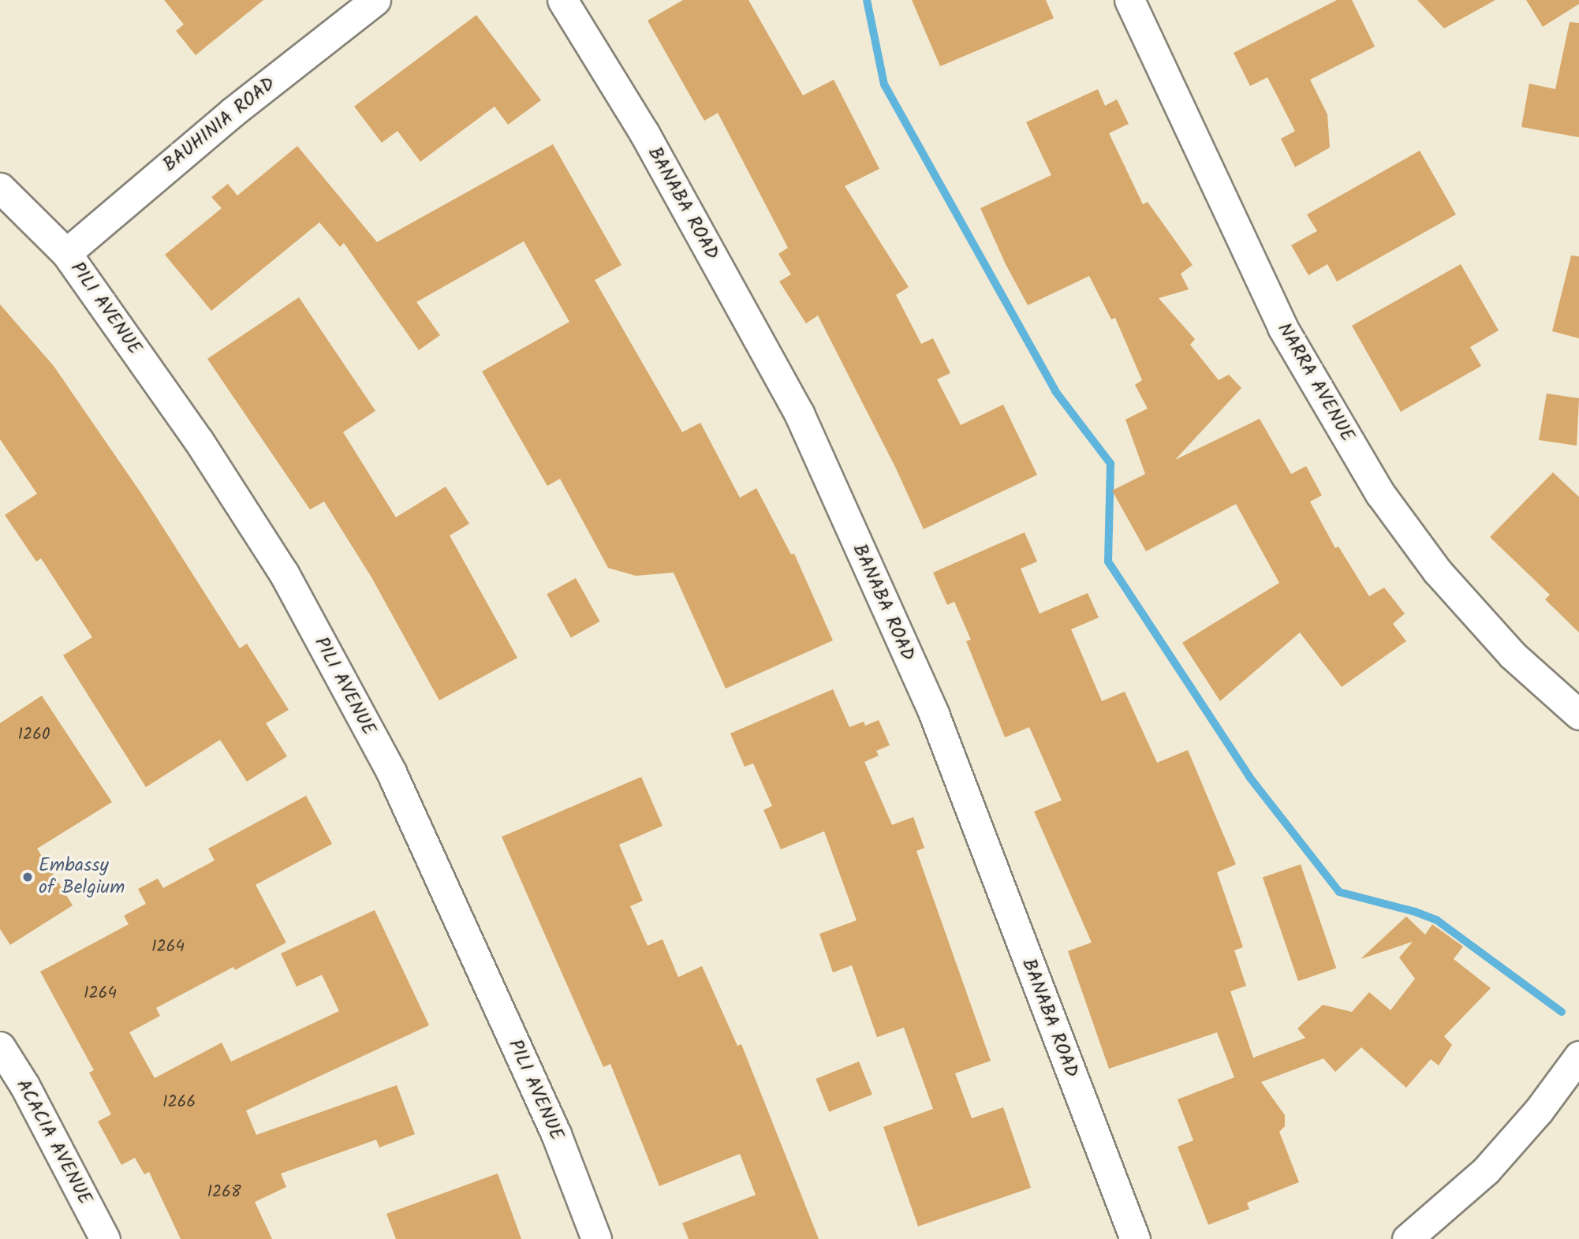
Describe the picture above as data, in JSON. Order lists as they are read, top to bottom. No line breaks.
{"streets":{"street":["BAUHINIA ROAD","BANABA ROAD","PILI AVENUE","NARRA AVENUE","ACACIA AVENUE"]},"crossings":[["BAUHINIA ROAD","PILI AVENUE"]],"places":["Embassy of Belgium"],"house_numbers":["1260","1264","1264","1266","1268"]}
